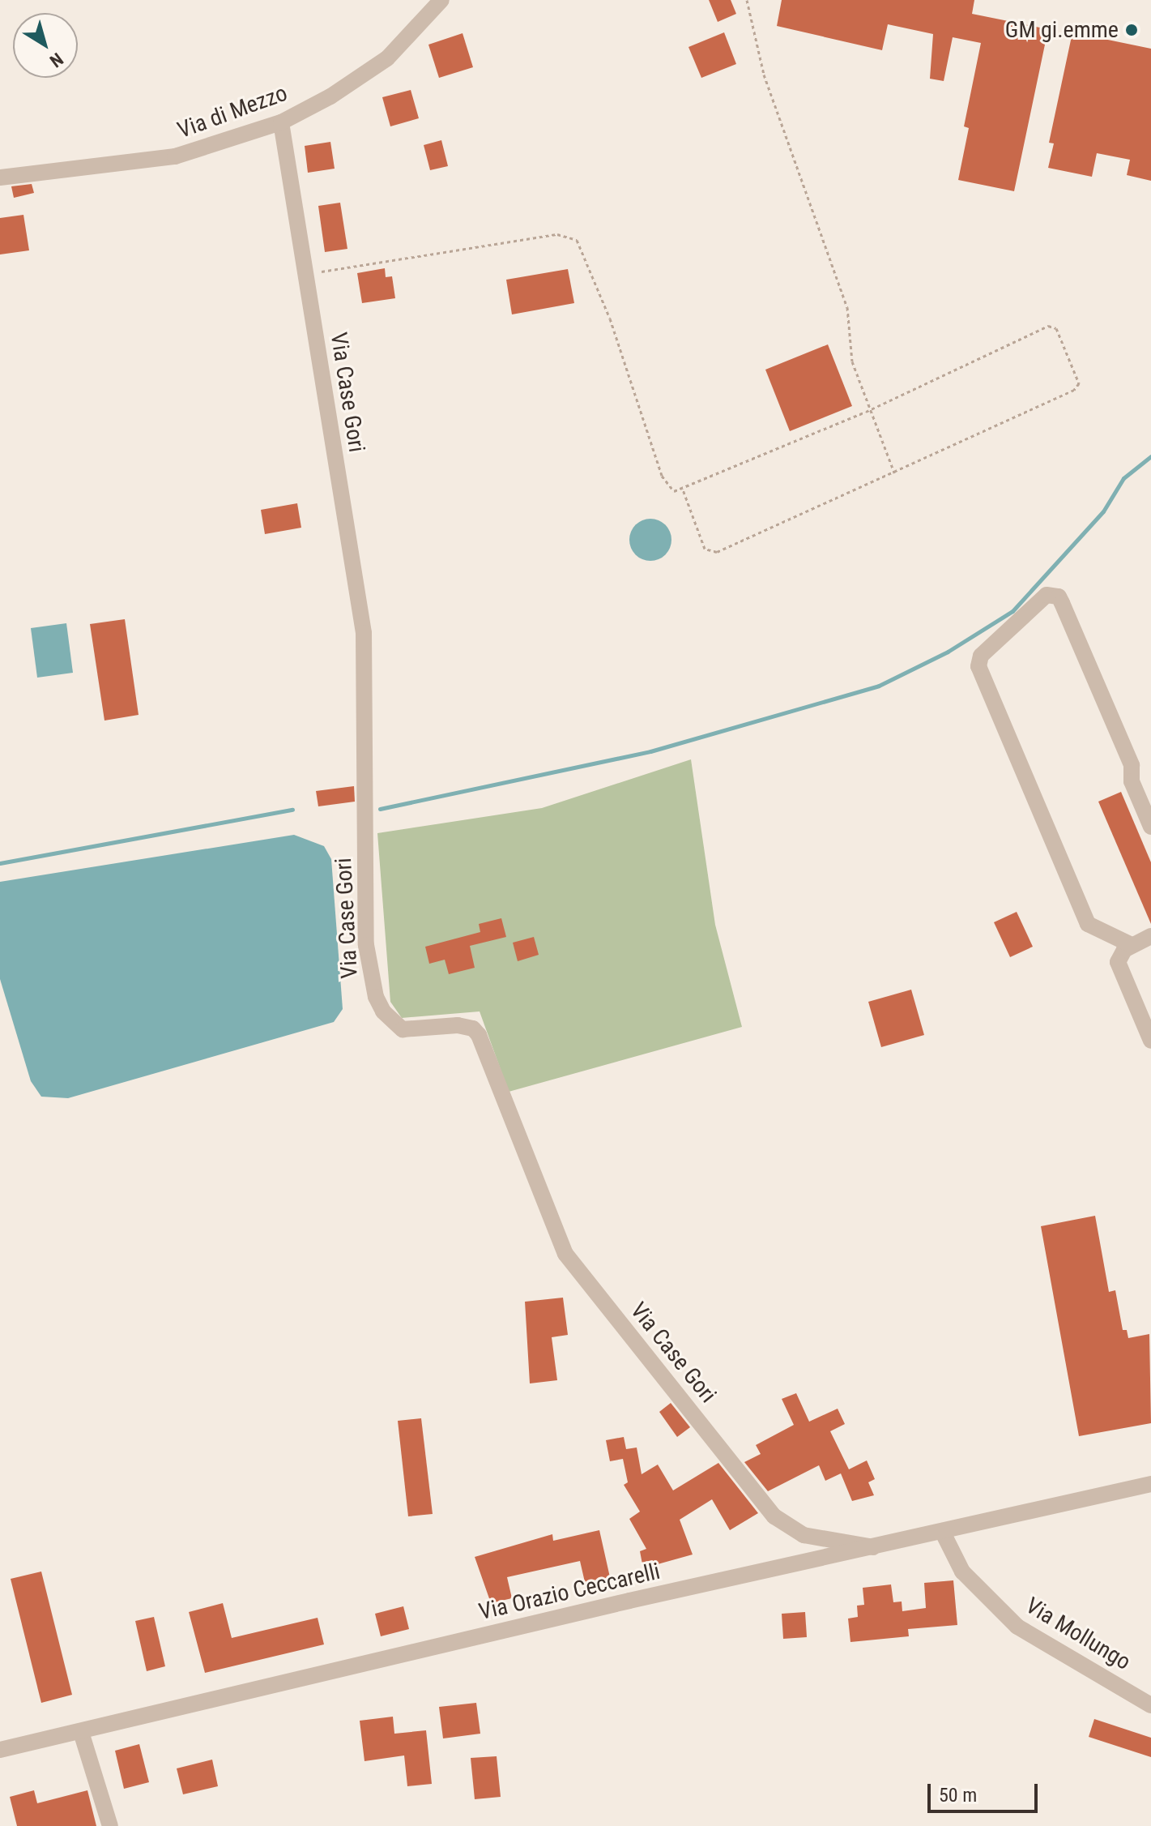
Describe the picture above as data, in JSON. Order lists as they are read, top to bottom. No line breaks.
{"streets":{"street":["Via di Mezzo","Via Case Gori","Via Orazio Ceccarelli","Via Mollungo"]},"crossings":[["Via di Mezzo","Via Case Gori"],["Via Case Gori","Via Orazio Ceccarelli"],["Via Orazio Ceccarelli","Via Mollungo"]],"places":["GM gi.emme"],"scale_bar":"50 m","north":"bottom right"}
